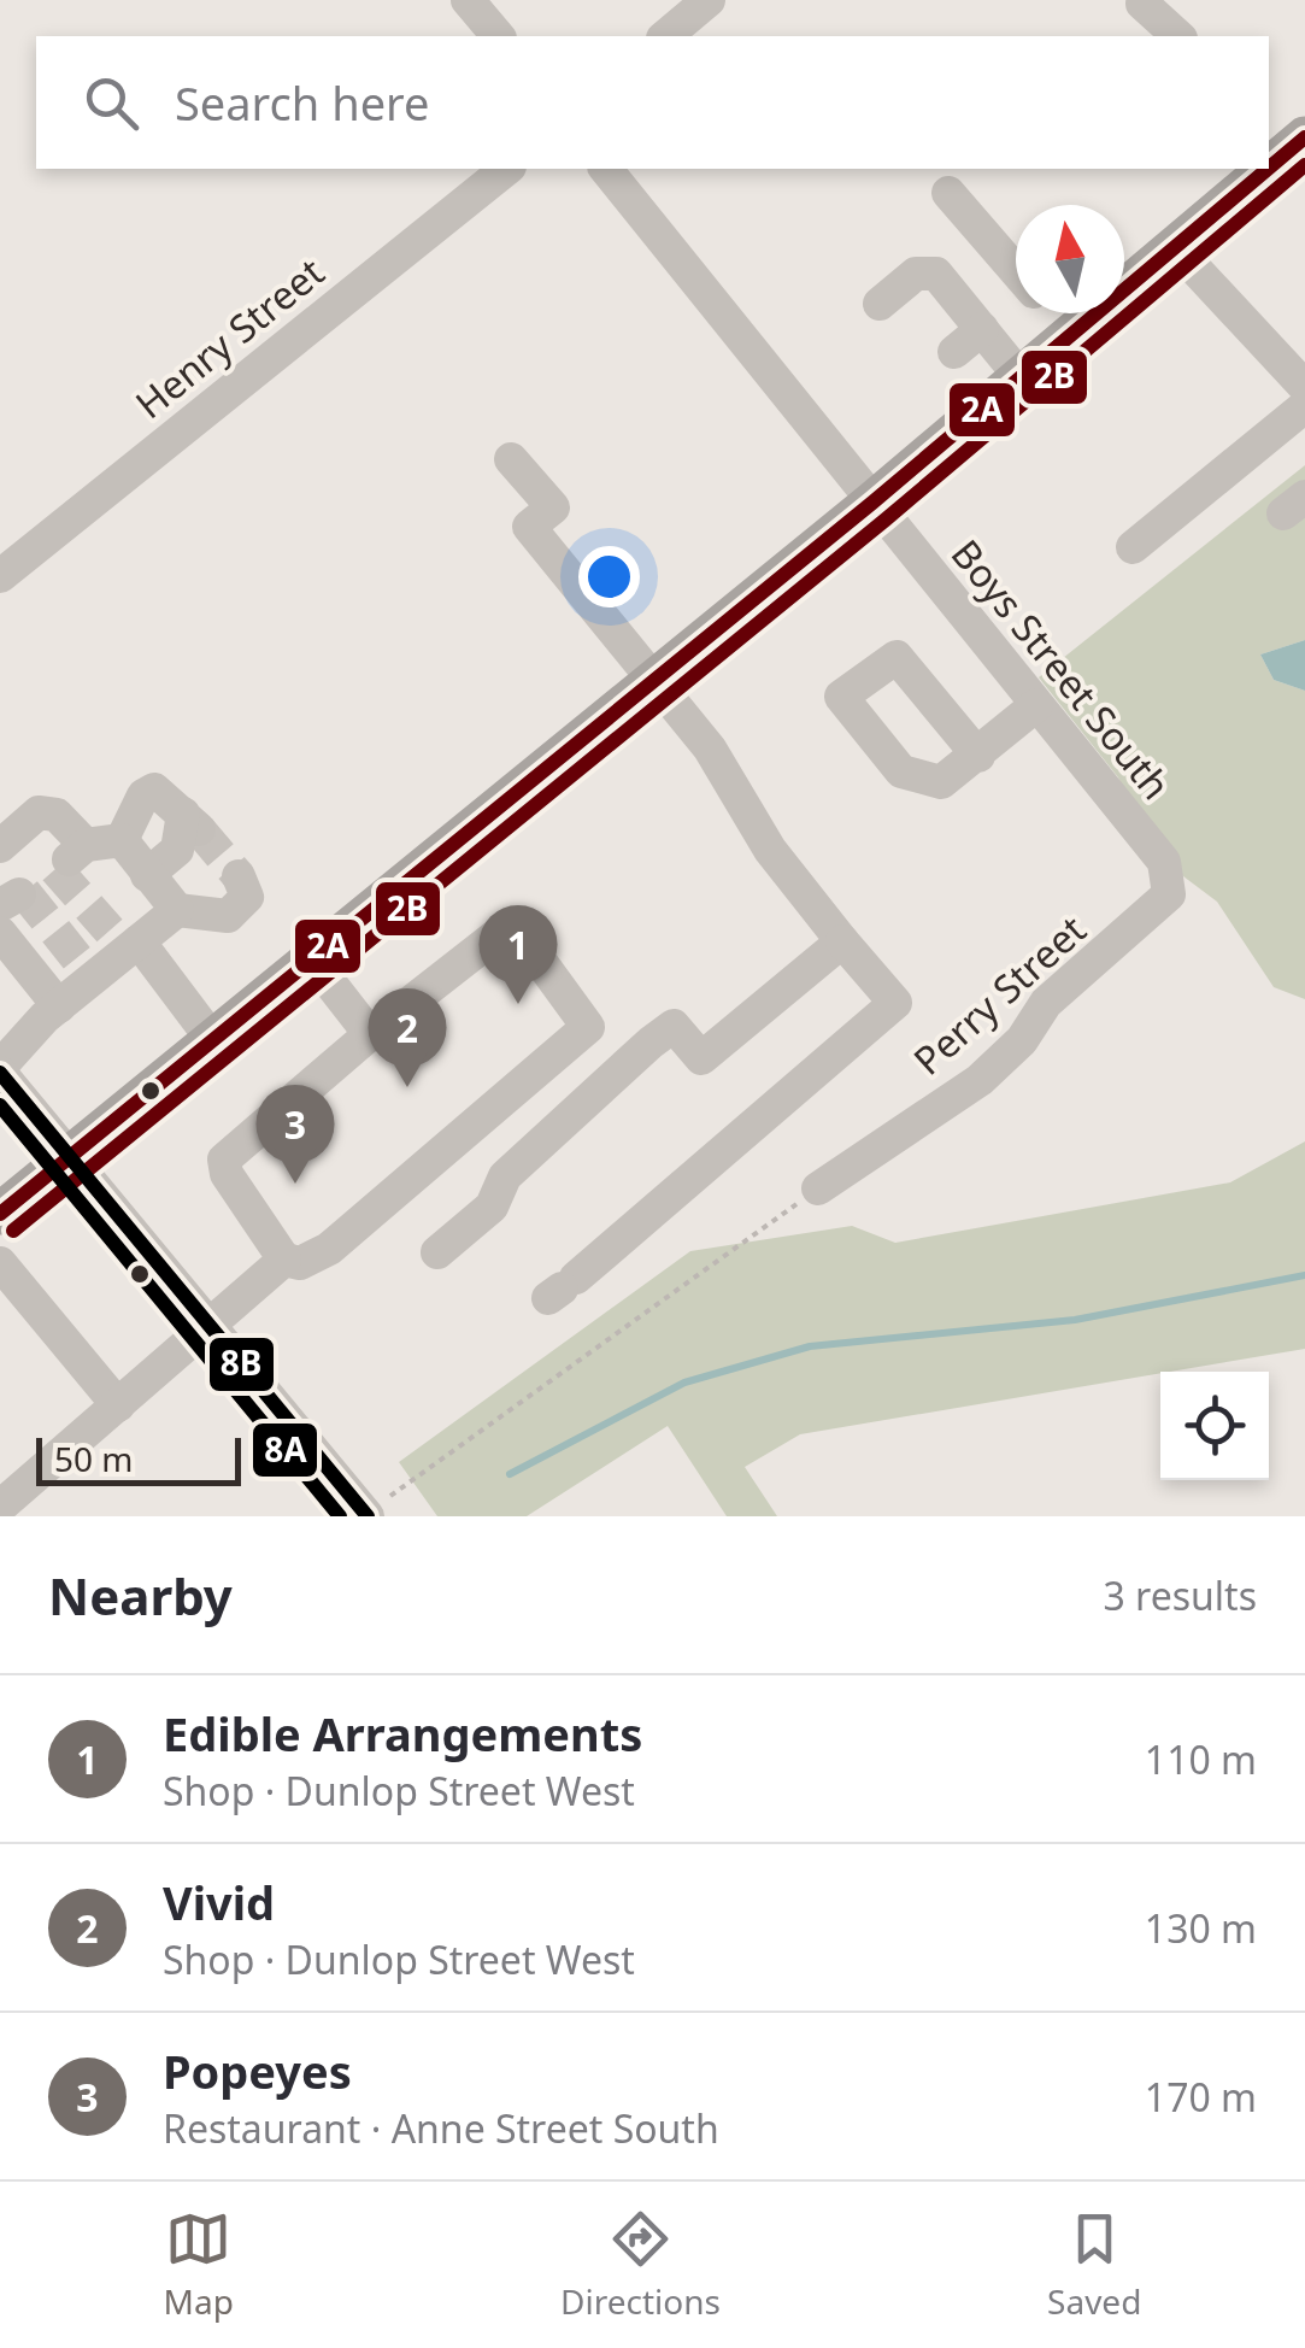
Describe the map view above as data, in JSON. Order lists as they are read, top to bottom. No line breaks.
{"streets":{"street":["Henry Street","Boys Street South","Perry Street"]},"crossings":[["Boys Street South","Perry Street"]],"lines":["transit line 2A","transit line 2B","transit line 8B","transit line 8A"],"scale_bar":"50 m","north":"top","page":{"search":"Search here","pins":["1","2","3"],"scale":"50 m","heading":["Nearby","3 results"],"list":[{"mark":"1","name":"Edible Arrangements","note":"Shop · Dunlop Street West","value":"110 m"},{"mark":"2","name":"Vivid","note":"Shop · Dunlop Street West","value":"130 m"},{"mark":"3","name":"Popeyes","note":"Restaurant · Anne Street South","value":"170 m"}],"nav":["Map","Directions","Saved"]}}
